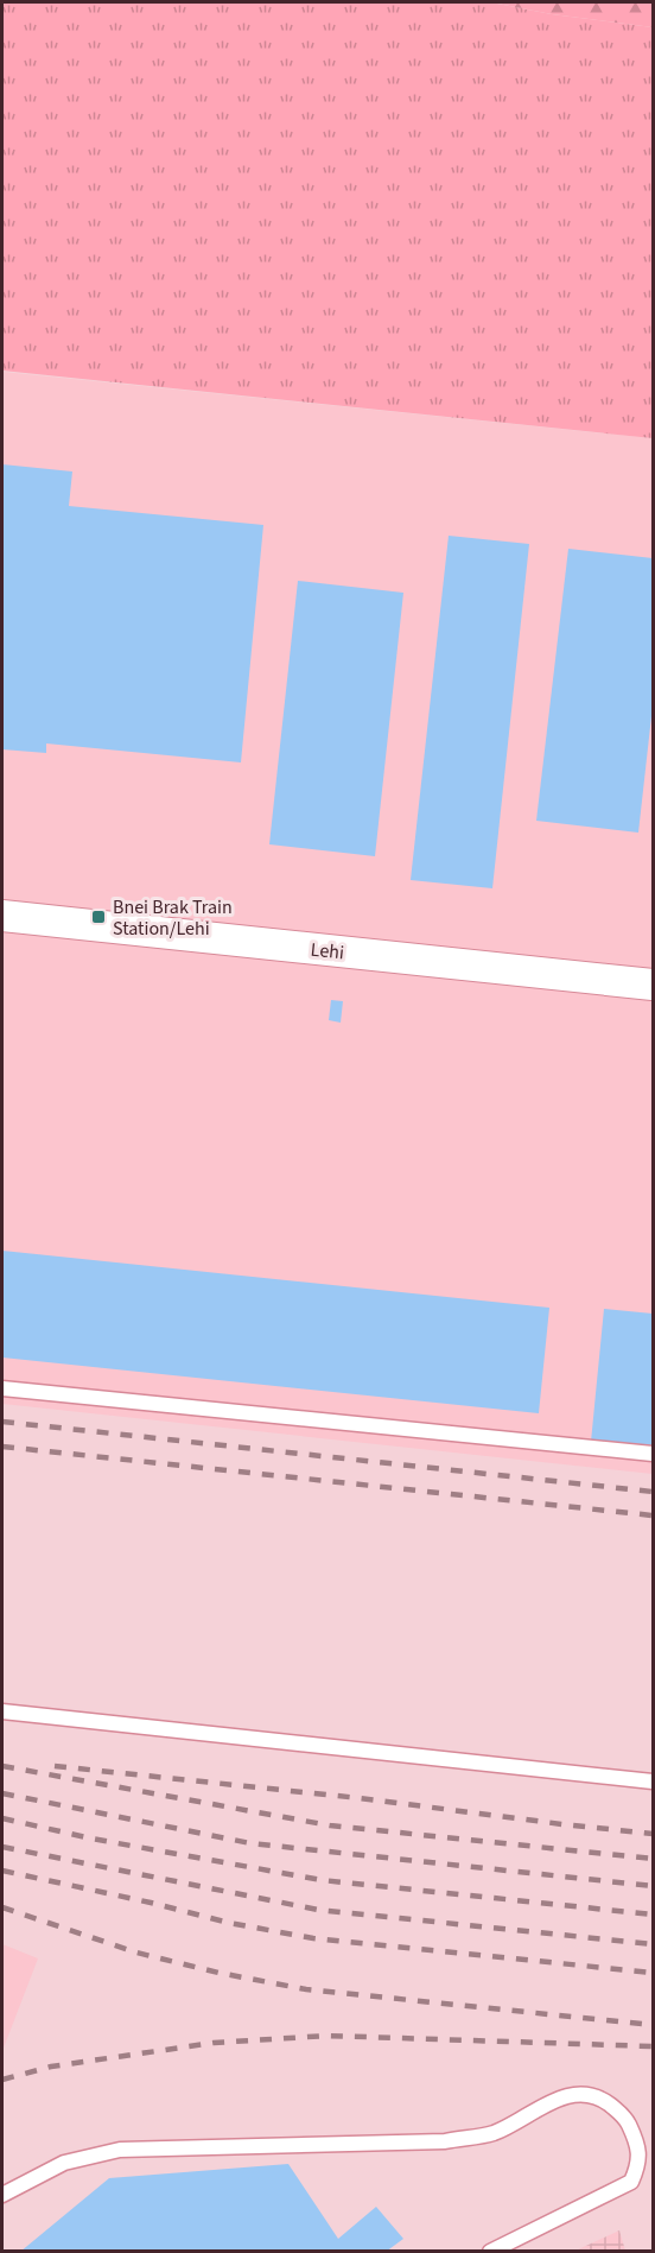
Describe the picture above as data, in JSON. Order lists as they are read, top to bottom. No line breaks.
{"streets":{"street":["Lehi"]},"places":{"transit":["Bnei Brak Train Station/Lehi"]}}
